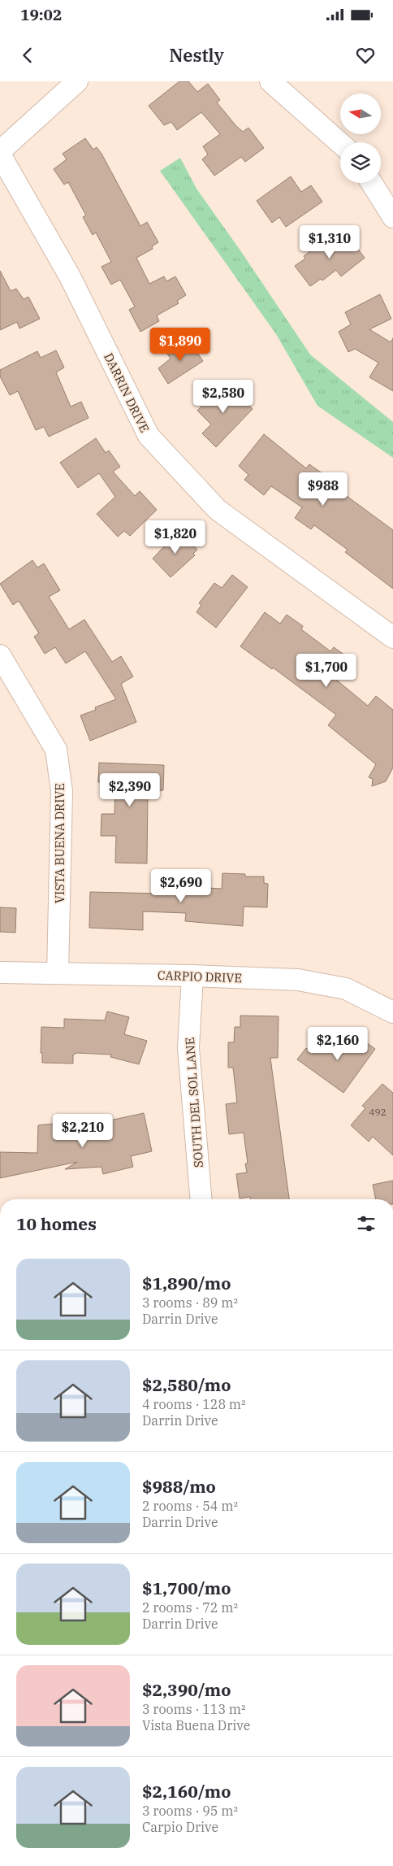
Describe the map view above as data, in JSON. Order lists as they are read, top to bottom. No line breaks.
{"streets":{"street":["DARRIN DRIVE","VISTA BUENA DRIVE","CARPIO DRIVE","SOUTH DEL SOL LANE"]},"crossings":[["VISTA BUENA DRIVE","CARPIO DRIVE"],["CARPIO DRIVE","SOUTH DEL SOL LANE"]],"house_numbers":["492"],"north":"left","page":{"status":"19:02","header":"Nestly","price":["$1,310","$1,890","$2,580","$988","$1,820","$1,700","$2,390","$2,690","$2,160","$2,210"],"heading":"10 homes","list":[{"name":"$1,890/mo","note":"3 rooms · 89 m² · Darrin Drive"},{"name":"$2,580/mo","note":"4 rooms · 128 m² · Darrin Drive"},{"name":"$988/mo","note":"2 rooms · 54 m² · Darrin Drive"},{"name":"$1,700/mo","note":"2 rooms · 72 m² · Darrin Drive"},{"name":"$2,390/mo","note":"3 rooms · 113 m² · Vista Buena Drive"},{"name":"$2,160/mo","note":"3 rooms · 95 m² · Carpio Drive"}]}}
